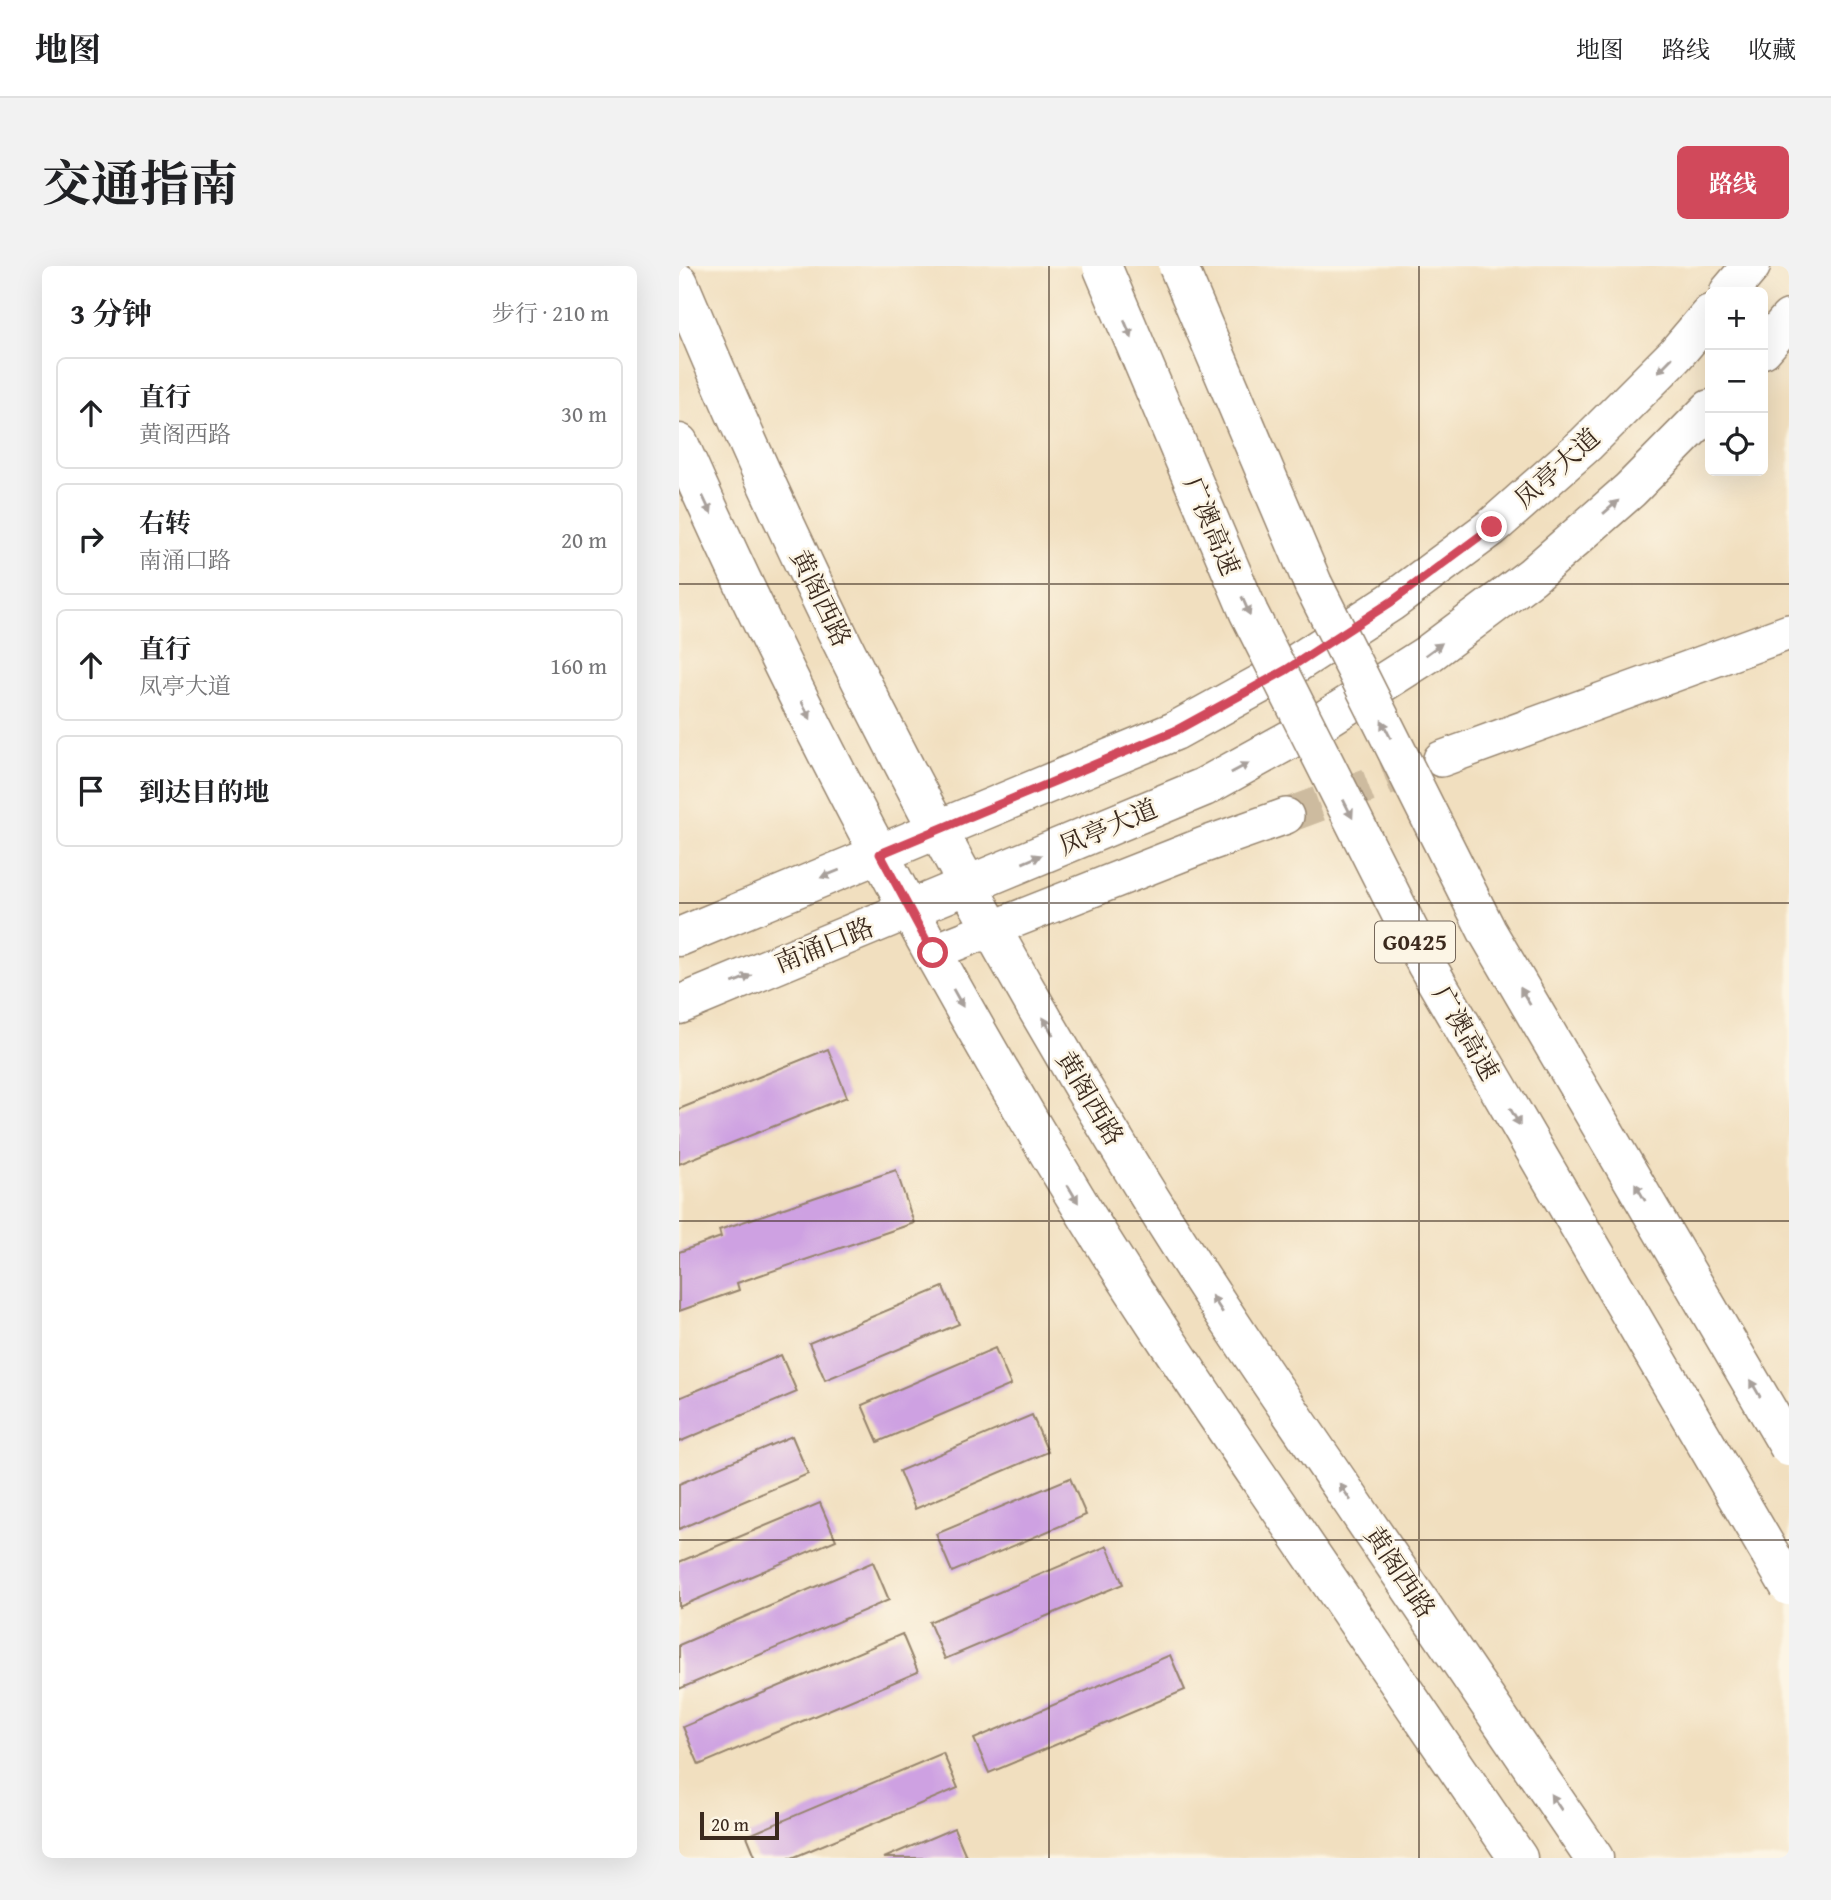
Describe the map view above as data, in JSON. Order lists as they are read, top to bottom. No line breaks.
{"streets":{"main road":["凤亭大道","广澳高速","黄阁西路","G0425","南涌口路"]},"crossings":[["凤亭大道","黄阁西路"],["凤亭大道","南涌口路"],["黄阁西路","南涌口路"]],"scale_bar":"20 m","page":{"header":"地图","nav":["地图","路线","收藏"],"title":"交通指南","buttons":"路线","heading":["3 分钟","步行 · 210 m"],"map_buttons":["+","−"],"list":[["直行","黄阁西路","30 m"],["右转","南涌口路","20 m"],["直行","凤亭大道","160 m"],"到达目的地"],"scale":"20 m"}}
